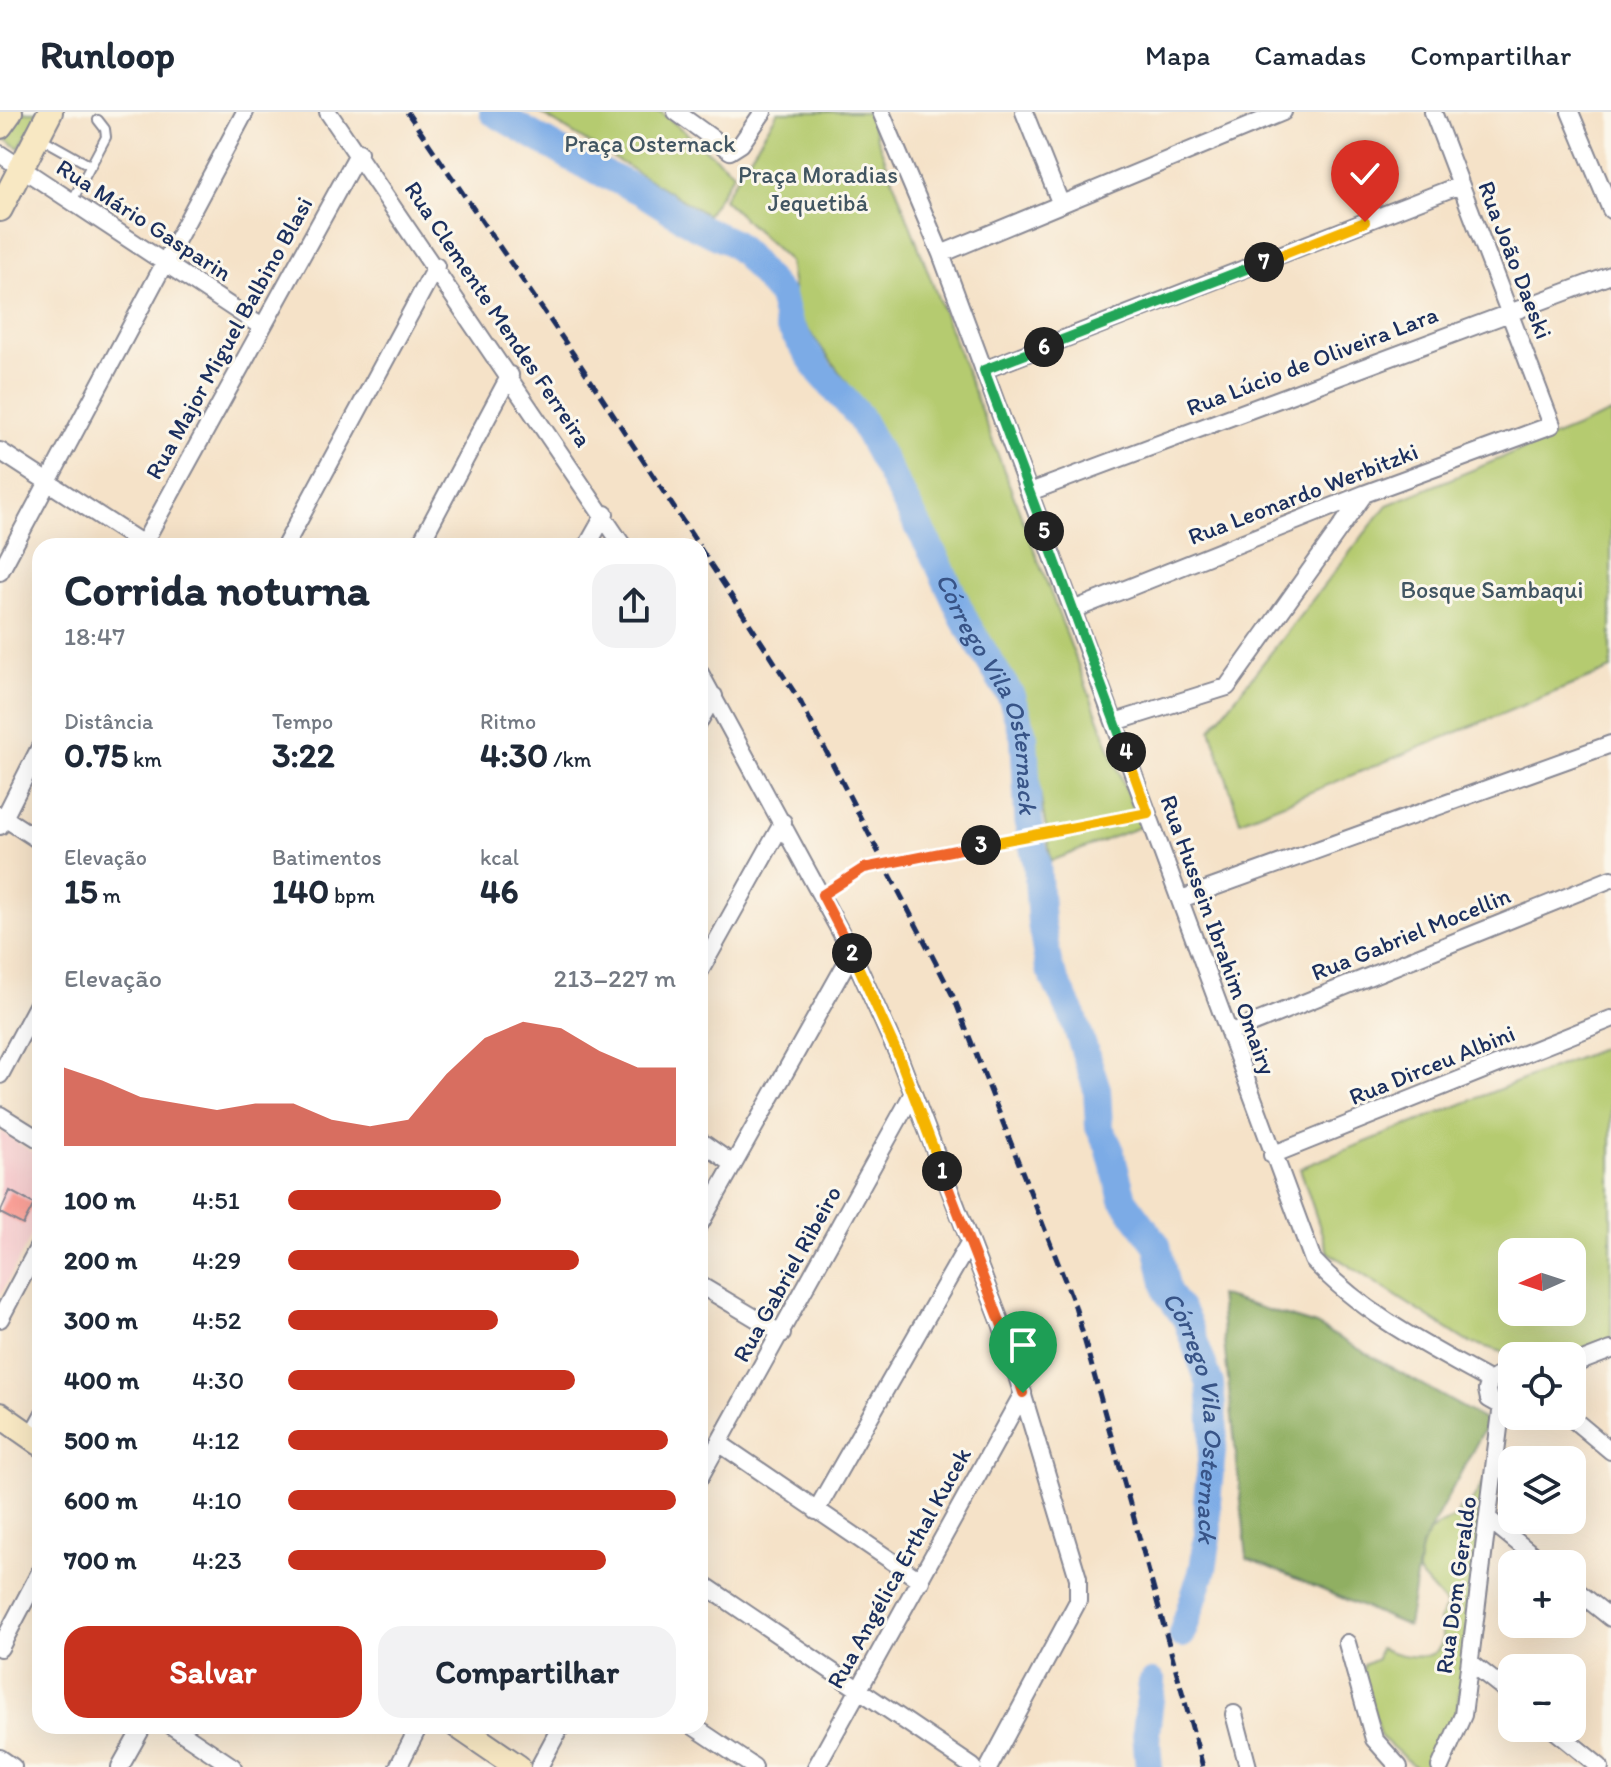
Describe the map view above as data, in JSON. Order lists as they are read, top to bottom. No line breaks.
{"streets":{"street":["Rua Mário Gasparin","Rua João Daeski","Rua Clemente Mendes Ferreira","Rua Major Miguel Balbino Blasi","Rua Lúcio de Oliveira Lara","Rua Leonardo Werbitzki","Rua Gabriel Mocellin","Rua Hussein Ibrahim Omairy","Rua Dirceu Albini","Rua Gabriel Ribeiro","Rua Angélica Erthal Kucek","Rua Dom Geraldo"]},"crossings":[["Rua Mário Gasparin","Rua Major Miguel Balbino Blasi"],["Rua João Daeski","Rua Lúcio de Oliveira Lara"],["Rua João Daeski","Rua Leonardo Werbitzki"],["Rua Clemente Mendes Ferreira","Rua Major Miguel Balbino Blasi"],["Rua Lúcio de Oliveira Lara","Rua Hussein Ibrahim Omairy"],["Rua Leonardo Werbitzki","Rua Hussein Ibrahim Omairy"],["Rua Gabriel Mocellin","Rua Hussein Ibrahim Omairy"],["Rua Hussein Ibrahim Omairy","Rua Dirceu Albini"]],"water":["Córrego Vila Osternack"],"parks":["Praça Osternack","Praça Moradias Jequetibá","Bosque Sambaqui"],"north":"left","page":{"header":"Runloop","nav":["Mapa","Camadas","Compartilhar"],"pins":["7","6","5","4","3","2","1"],"heading":["Corrida noturna","18:47"],"stats":[["Distância","0.75 km"],["Tempo","3:22"],["Ritmo","4:30 /km"],["Elevação","15 m"],["Batimentos","140 bpm"],["kcal","46"]],"chart":["Elevação","213–227 m"],"list":[{"name":"100 m","note":"4:51"},{"name":"200 m","note":"4:29"},{"name":"300 m","note":"4:52"},{"name":"400 m","note":"4:30"},{"name":"500 m","note":"4:12"},{"name":"600 m","note":"4:10"},{"name":"700 m","note":"4:23"}],"map_buttons":["+","−"],"buttons":["Salvar","Compartilhar"]}}
